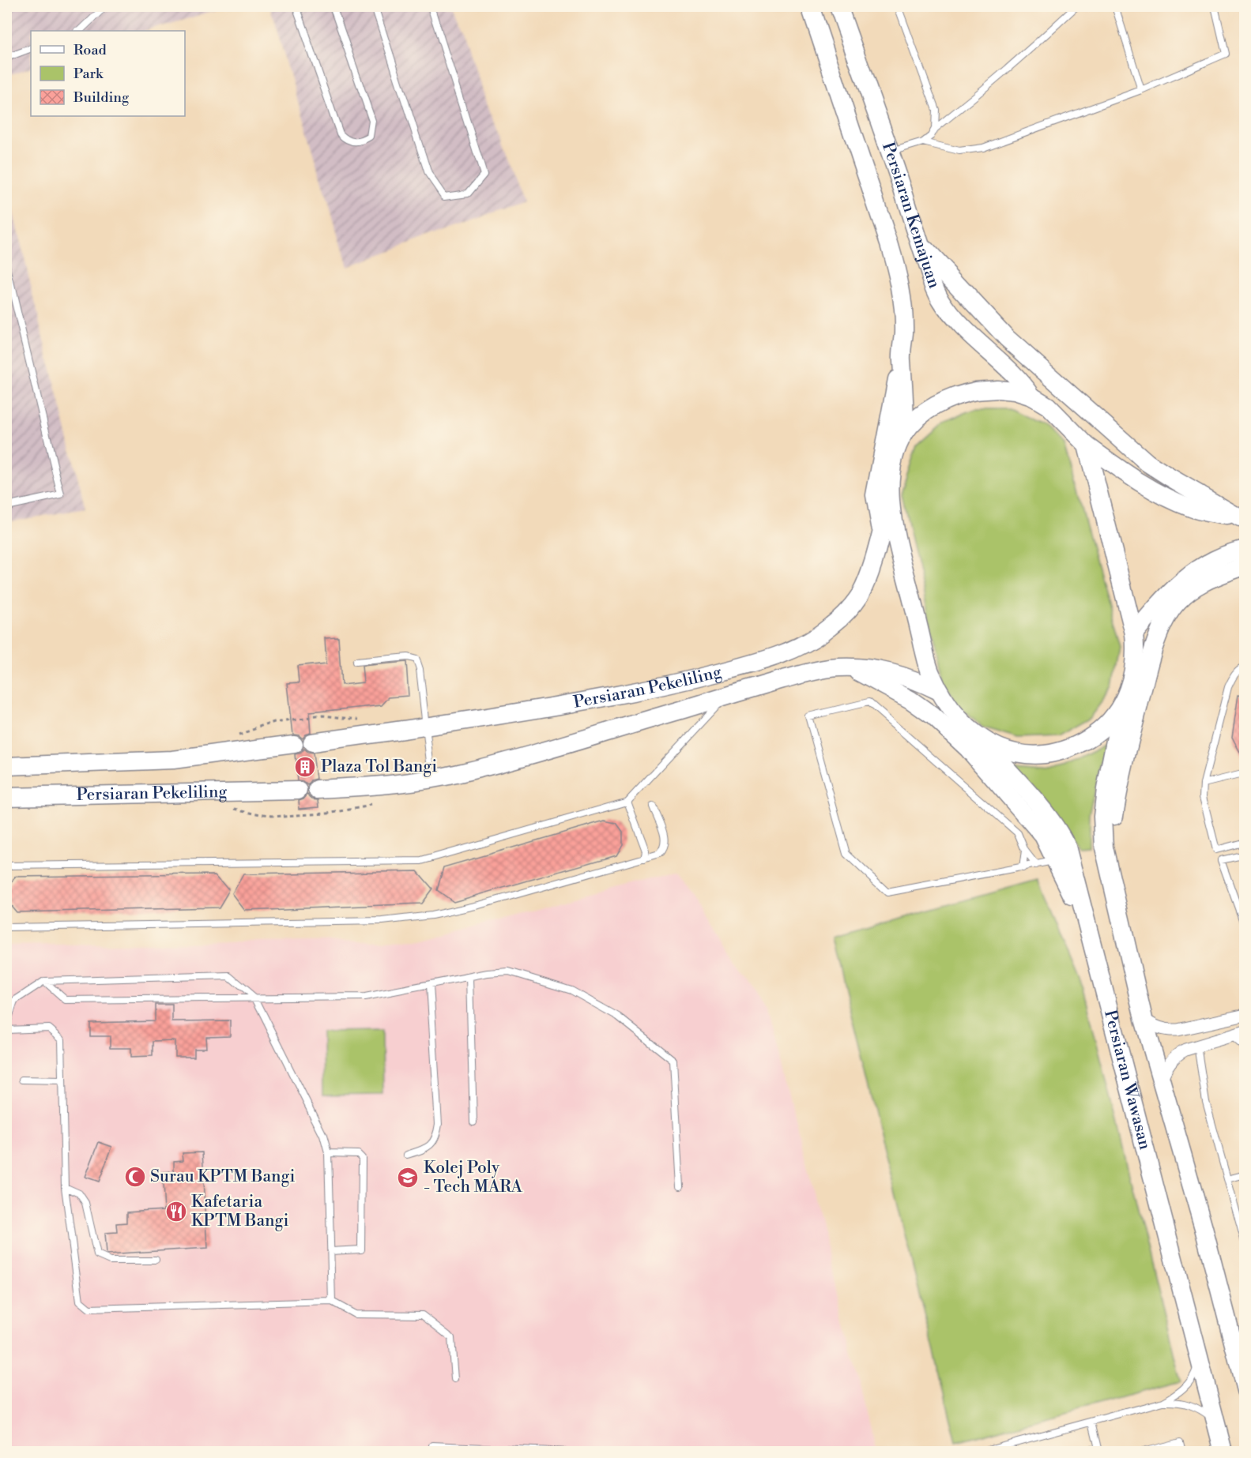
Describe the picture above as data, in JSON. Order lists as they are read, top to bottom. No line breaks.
{"streets":{"main road":["Persiaran Kemajuan","Persiaran Pekeliling","Persiaran Wawasan"]},"places":{"building":["Plaza Tol Bangi"],"mosque":["Surau KPTM Bangi"],"school or university":["Kolej Poly - Tech MARA"],"restaurant":["Kafetaria KPTM Bangi"]},"legend":["Road","Park","Building"]}
